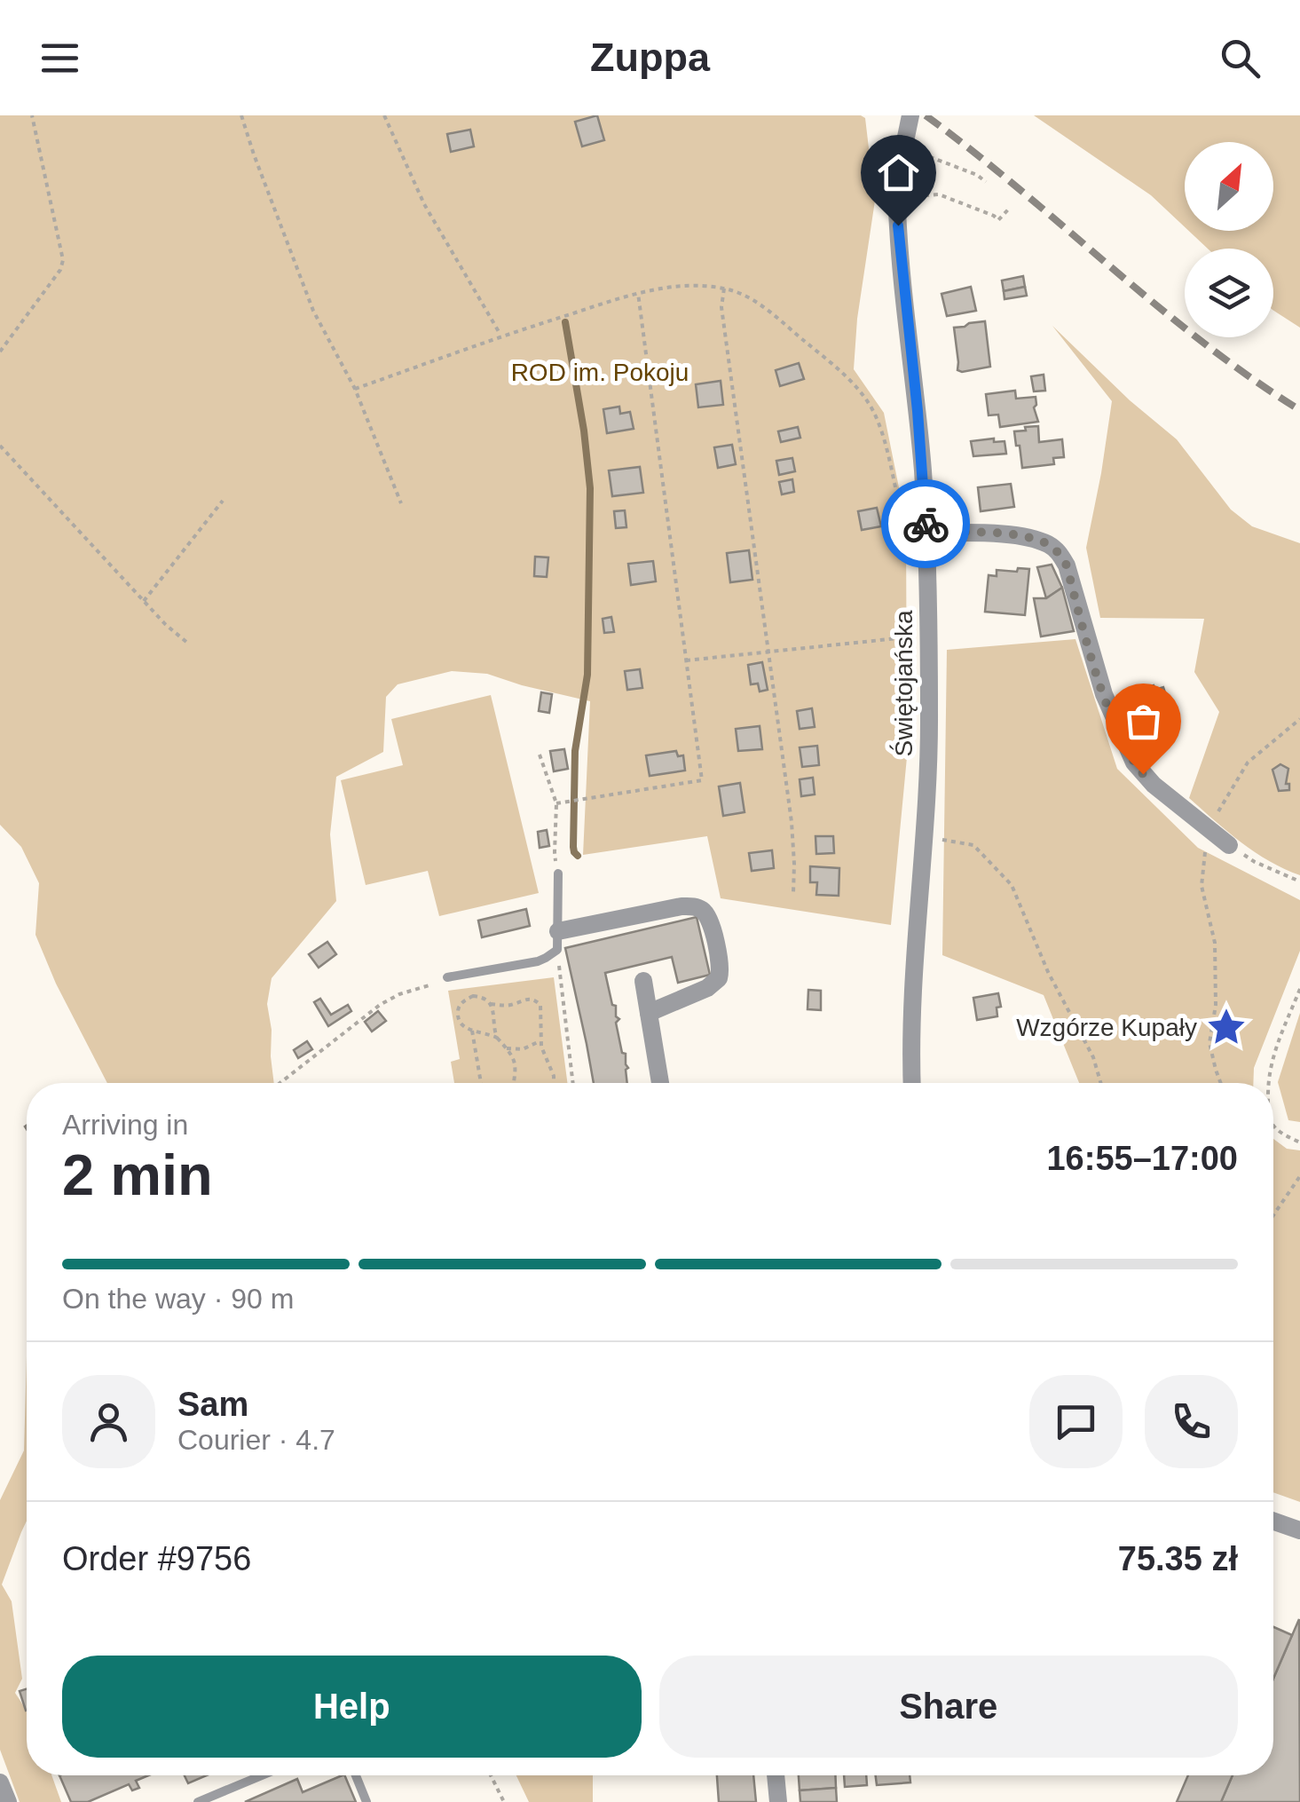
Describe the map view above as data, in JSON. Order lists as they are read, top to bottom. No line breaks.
{"streets":{"street":["Świętojańska"]},"parks":["ROD im. Pokoju"],"places":{"place":["Wzgórze Kupały"]},"north":"top right","page":{"header":"Zuppa","heading":["2 min","Arriving in","16:55–17:00"],"panel":["Sam","Courier · 4.7","Order #9756","75.35 zł"],"bar":"On the way · 90 m","buttons":["Help","Share"]}}
